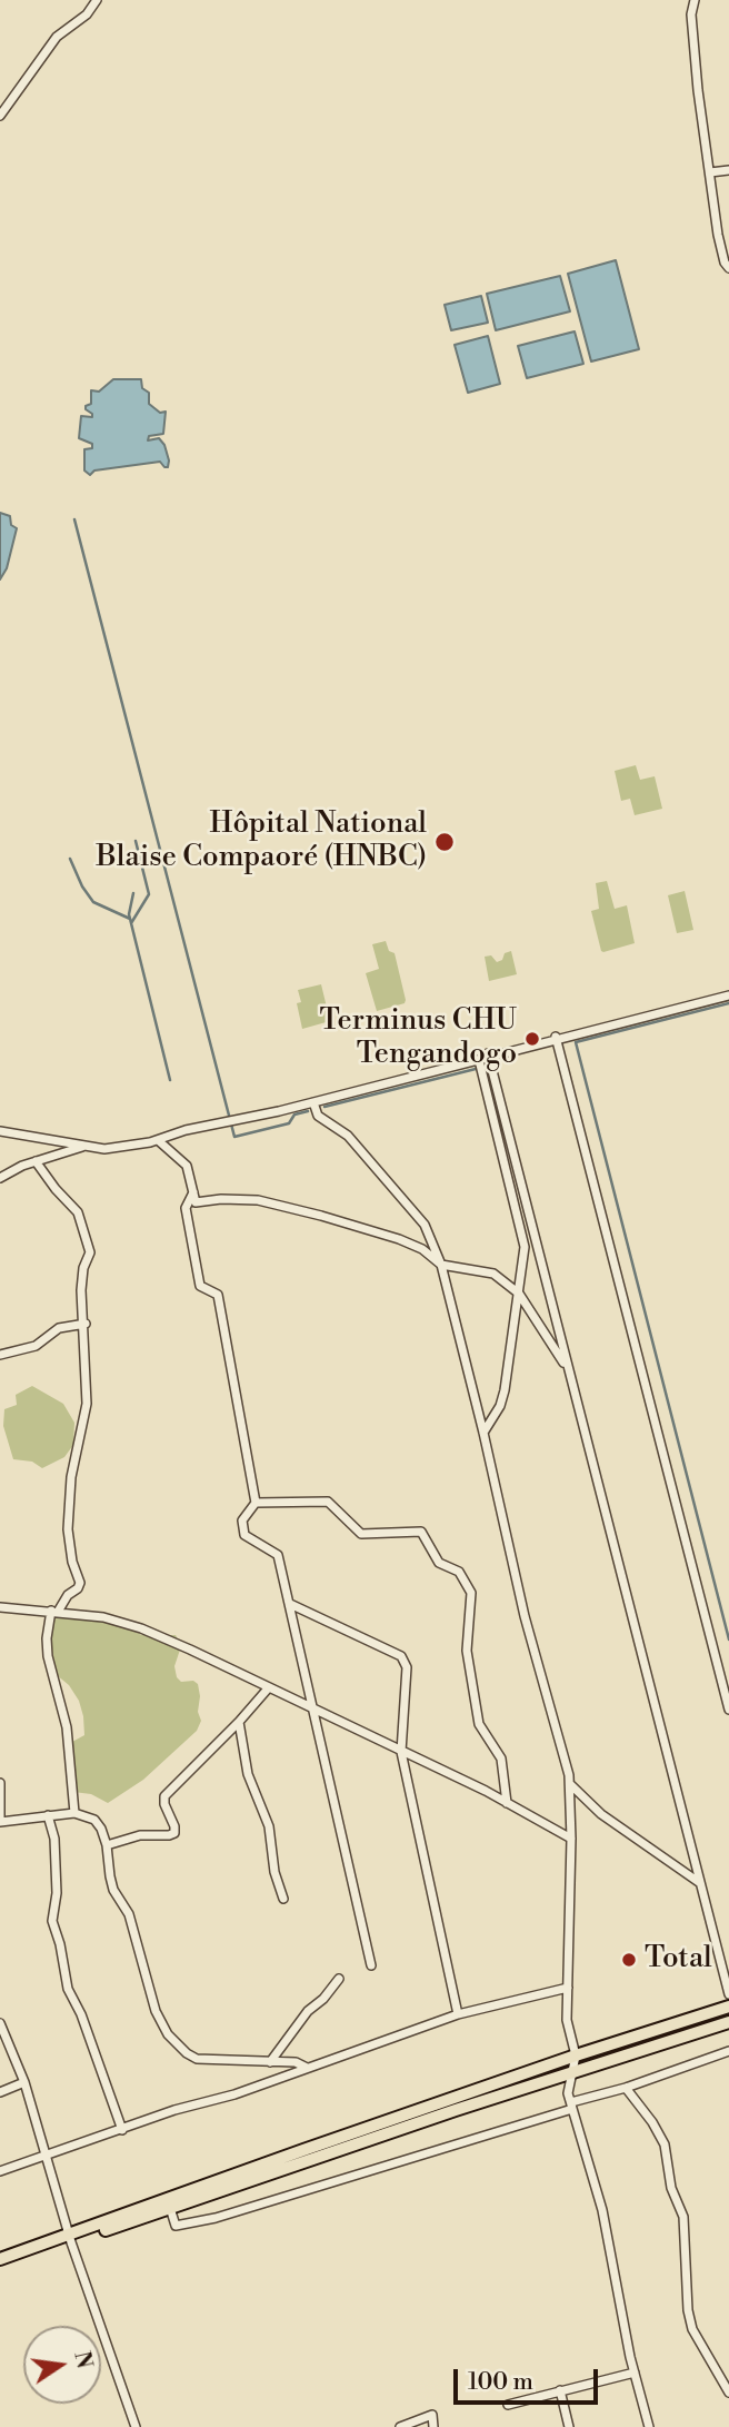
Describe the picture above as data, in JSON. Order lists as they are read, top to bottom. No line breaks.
{"places":["Hôpital National Blaise Compaoré (HNBC)","Terminus CHU Tengandogo","Total"],"scale_bar":"100 m","north":"right"}
